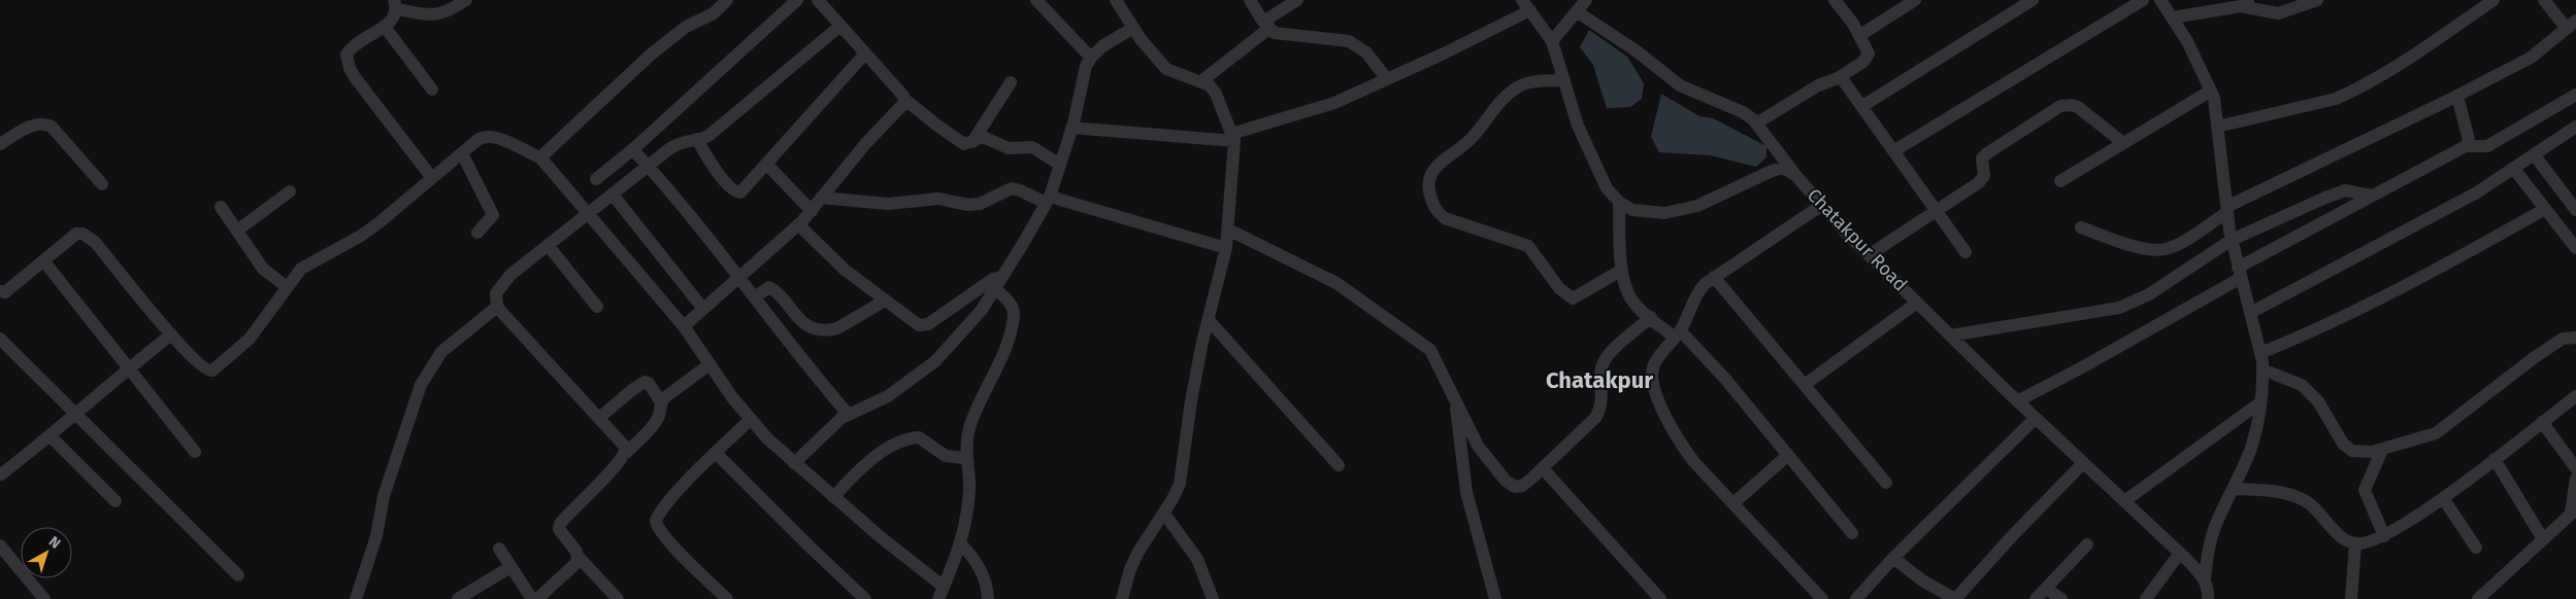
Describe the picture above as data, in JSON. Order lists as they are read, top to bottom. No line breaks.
{"streets":{"street":["Chatakpur Road"]},"districts":["Chatakpur"],"north":"top right"}
